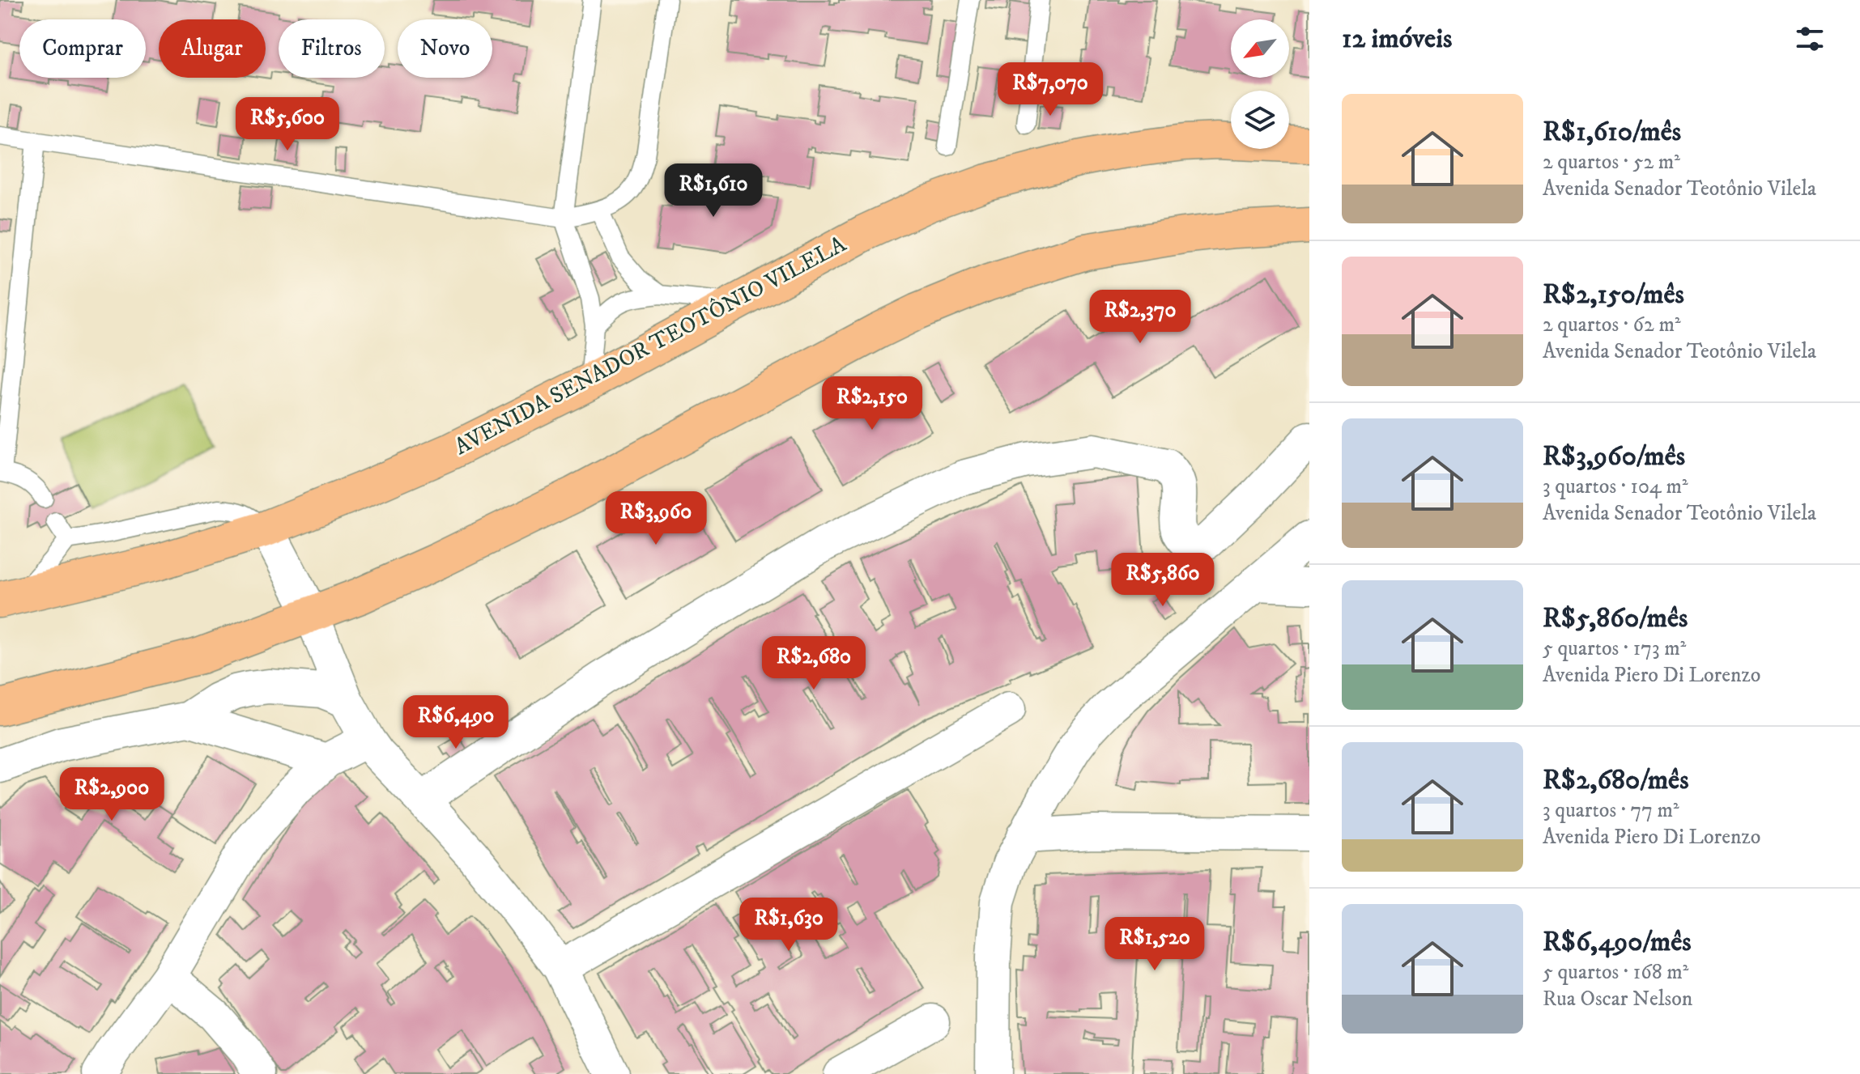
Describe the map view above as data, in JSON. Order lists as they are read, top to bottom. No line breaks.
{"streets":{"main road":["AVENIDA SENADOR TEOTÔNIO VILELA"]},"north":"bottom left","page":{"heading":"12 imóveis","chip":["Comprar","Alugar","Filtros","Novo"],"price":["R$7,070","R$5,600","R$1,610","R$2,370","R$2,150","R$3,960","R$5,860","R$2,680","R$6,490","R$2,900","R$1,630","R$1,520"],"list":[{"name":"R$1,610/mês","note":"2 quartos · 52 m² · Avenida Senador Teotônio Vilela"},{"name":"R$2,150/mês","note":"2 quartos · 62 m² · Avenida Senador Teotônio Vilela"},{"name":"R$3,960/mês","note":"3 quartos · 104 m² · Avenida Senador Teotônio Vilela"},{"name":"R$5,860/mês","note":"5 quartos · 173 m² · Avenida Piero Di Lorenzo"},{"name":"R$2,680/mês","note":"3 quartos · 77 m² · Avenida Piero Di Lorenzo"},{"name":"R$6,490/mês","note":"5 quartos · 168 m² · Rua Oscar Nelson"}]}}
